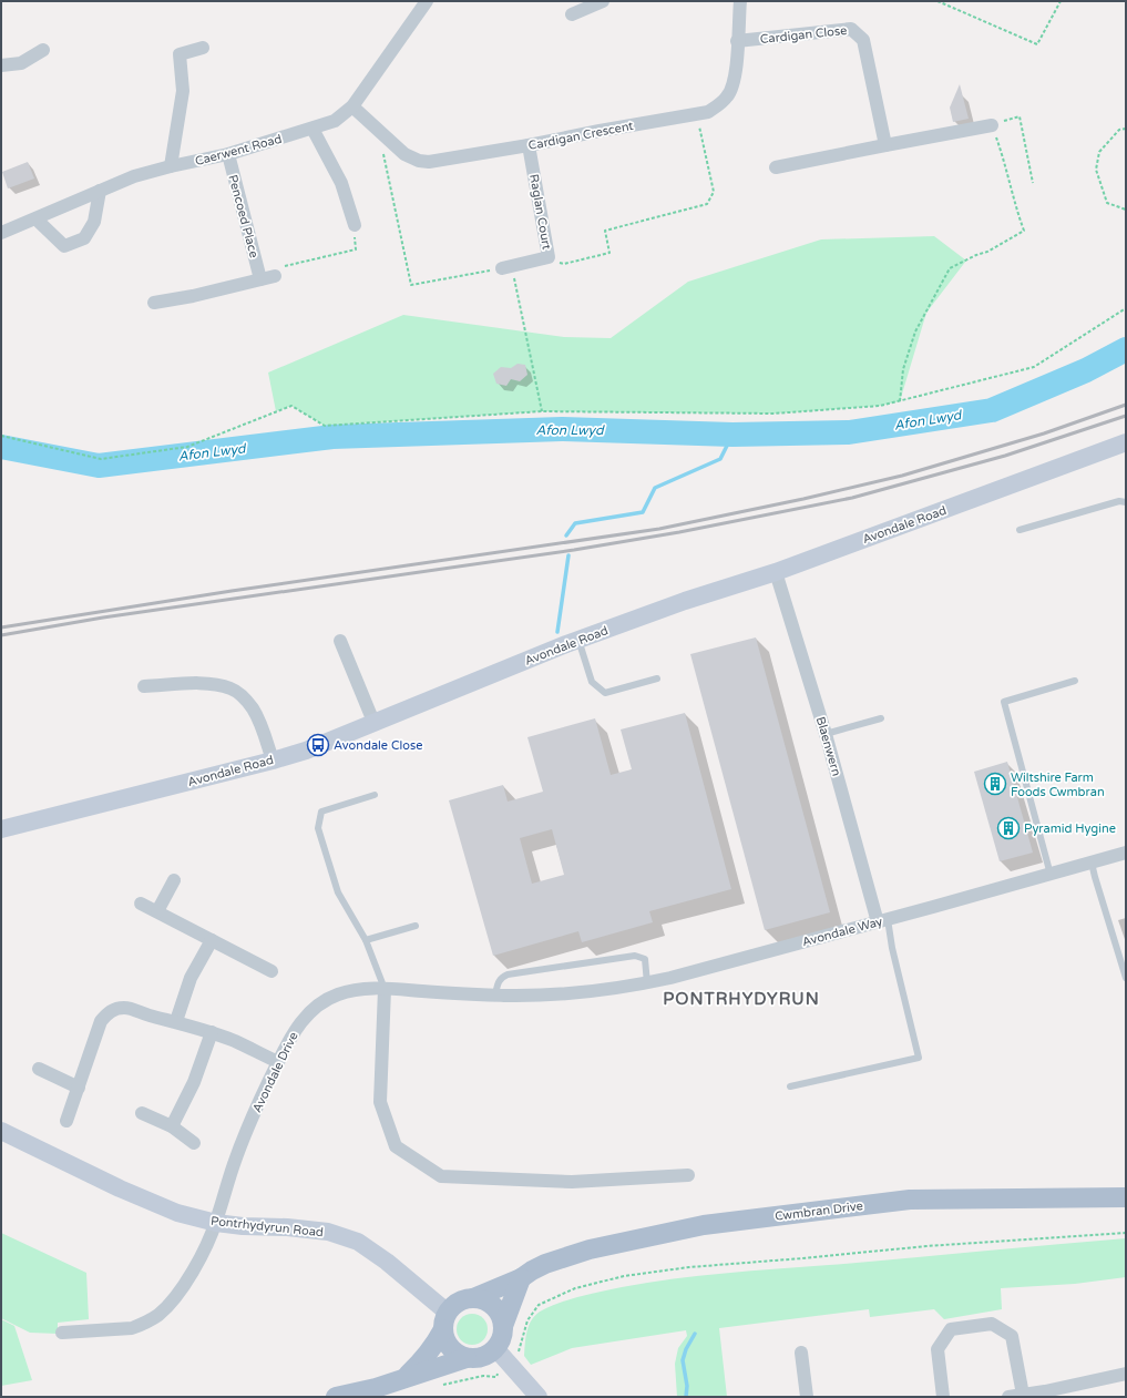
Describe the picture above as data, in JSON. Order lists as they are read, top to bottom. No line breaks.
{"streets":{"main road":["Cwmbran Drive"],"street":["Cardigan Close","Cardigan Crescent","Caerwent Road","Raglan Court","Pencoed Place","Avondale Road","Blaenwern","Avondale Way","Avondale Drive","Pontrhydyrun Road"]},"crossings":[["Cardigan Close","Cardigan Crescent"],["Cardigan Crescent","Caerwent Road"],["Cardigan Crescent","Raglan Court"],["Caerwent Road","Pencoed Place"],["Avondale Road","Blaenwern"],["Blaenwern","Avondale Way"],["Avondale Way","Avondale Drive"],["Avondale Drive","Pontrhydyrun Road"],["Cwmbran Drive","Pontrhydyrun Road"]],"districts":["PONTRHYDYRUN"],"water":["Afon Lwyd"],"places":{"bus stop":["Avondale Close"],"building":["Wiltshire Farm Foods Cwmbran","Pyramid Hygine"]}}
